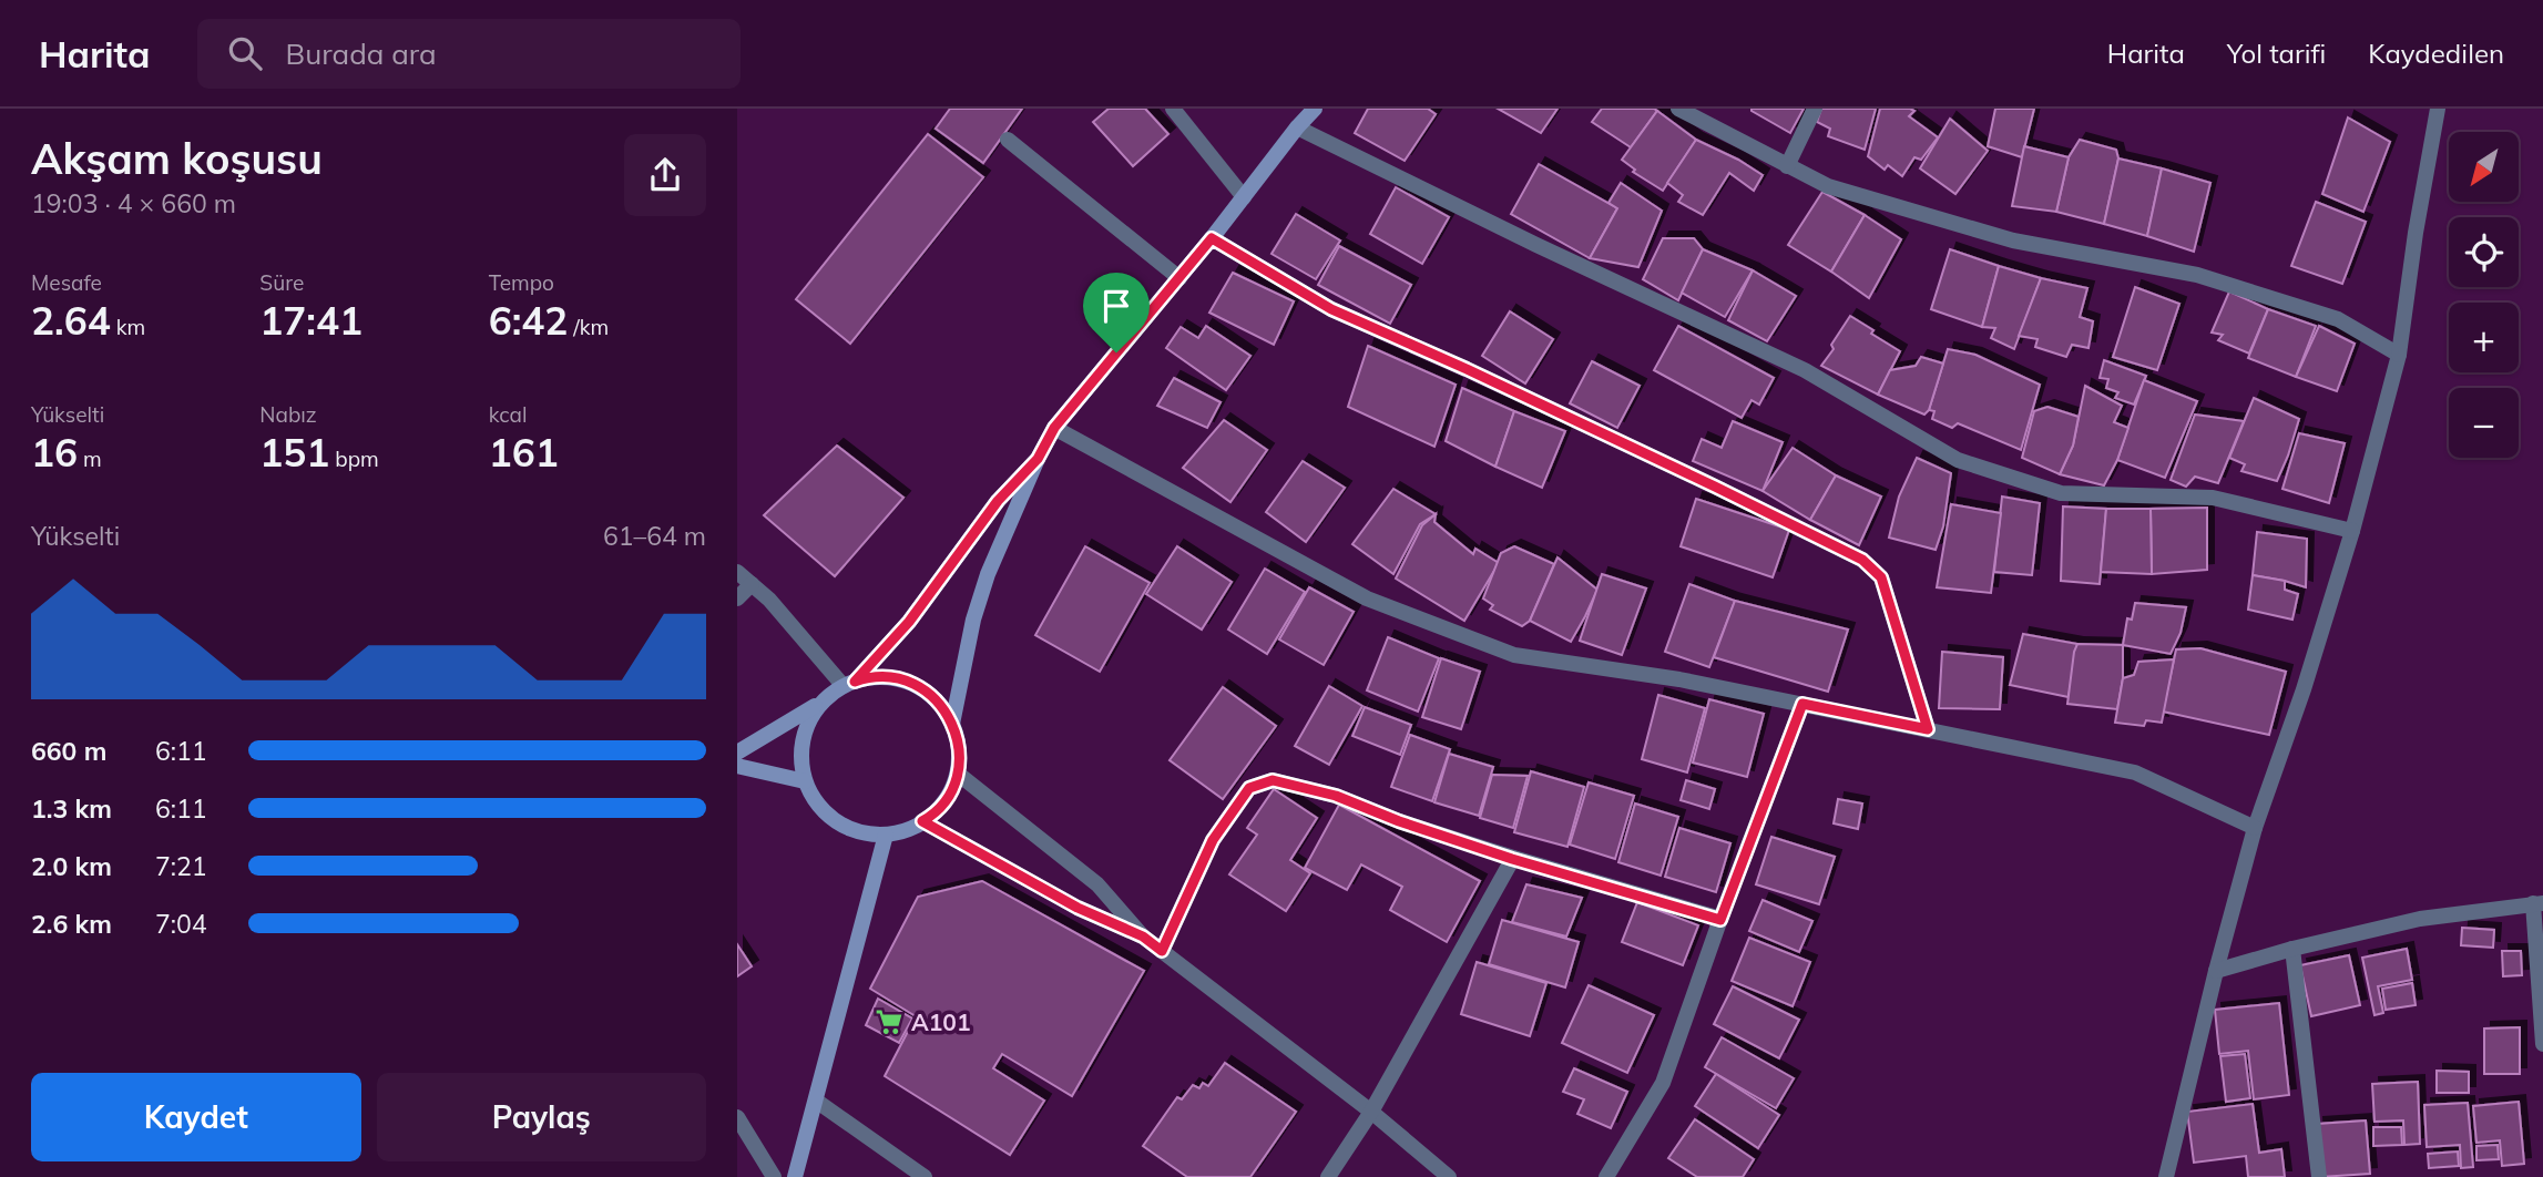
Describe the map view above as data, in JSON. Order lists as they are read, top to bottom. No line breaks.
{"places":{"supermarket":["A101"]},"north":"bottom left","page":{"header":"Harita","search":"Burada ara","nav":["Harita","Yol tarifi","Kaydedilen"],"heading":["Akşam koşusu","19:03 · 4 × 660 m"],"map_buttons":["+","−"],"stats":[["Mesafe","2.64 km"],["Süre","17:41"],["Tempo","6:42 /km"],["Yükselti","16 m"],["Nabız","151 bpm"],["kcal","161"]],"chart":["Yükselti","61–64 m"],"list":[{"name":"660 m","note":"6:11"},{"name":"1.3 km","note":"6:11"},{"name":"2.0 km","note":"7:21"},{"name":"2.6 km","note":"7:04"}],"buttons":["Kaydet","Paylaş"]}}
